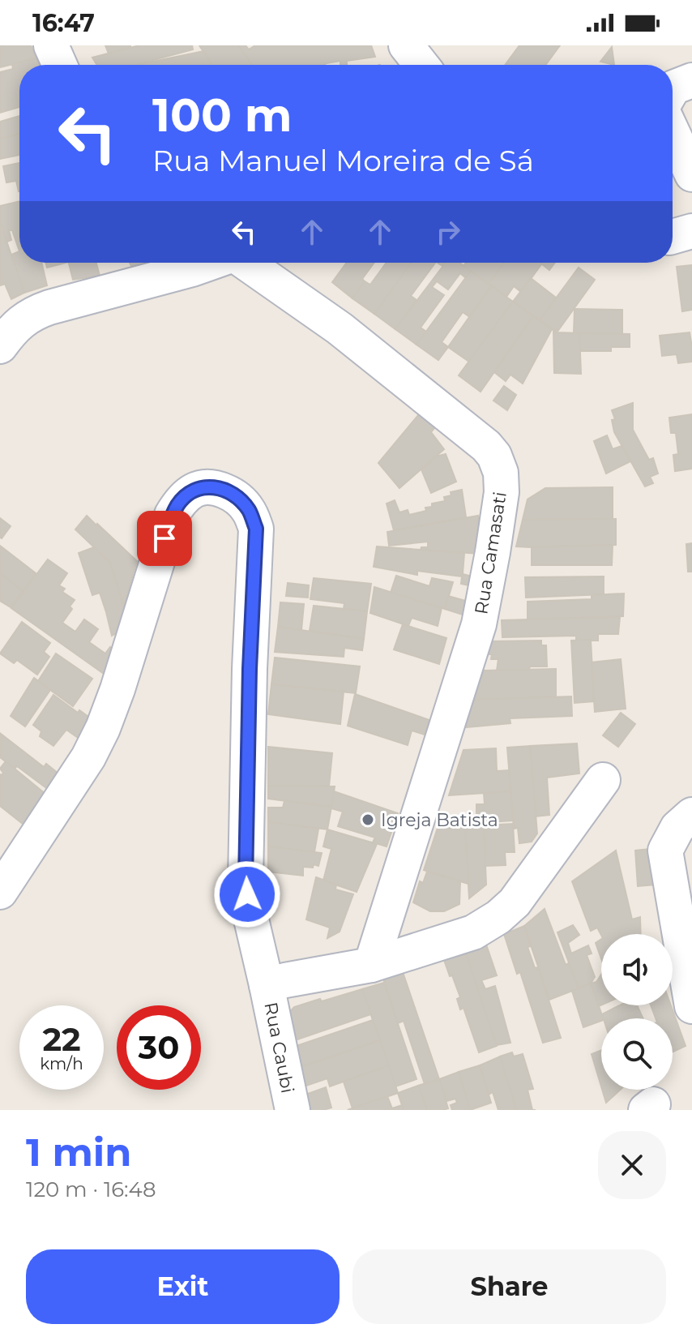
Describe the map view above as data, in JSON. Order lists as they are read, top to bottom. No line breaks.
{"streets":{"street":["Rua Camasati","Rua Caubi"]},"places":["Igreja Batista"],"page":{"status":"16:47","turn":["100 m","Rua Manuel Moreira de Sá"],"speed":"22 km/h","limit":"30","heading":["1 min","120 m · 16:48"],"buttons":["Exit","Share"]}}
